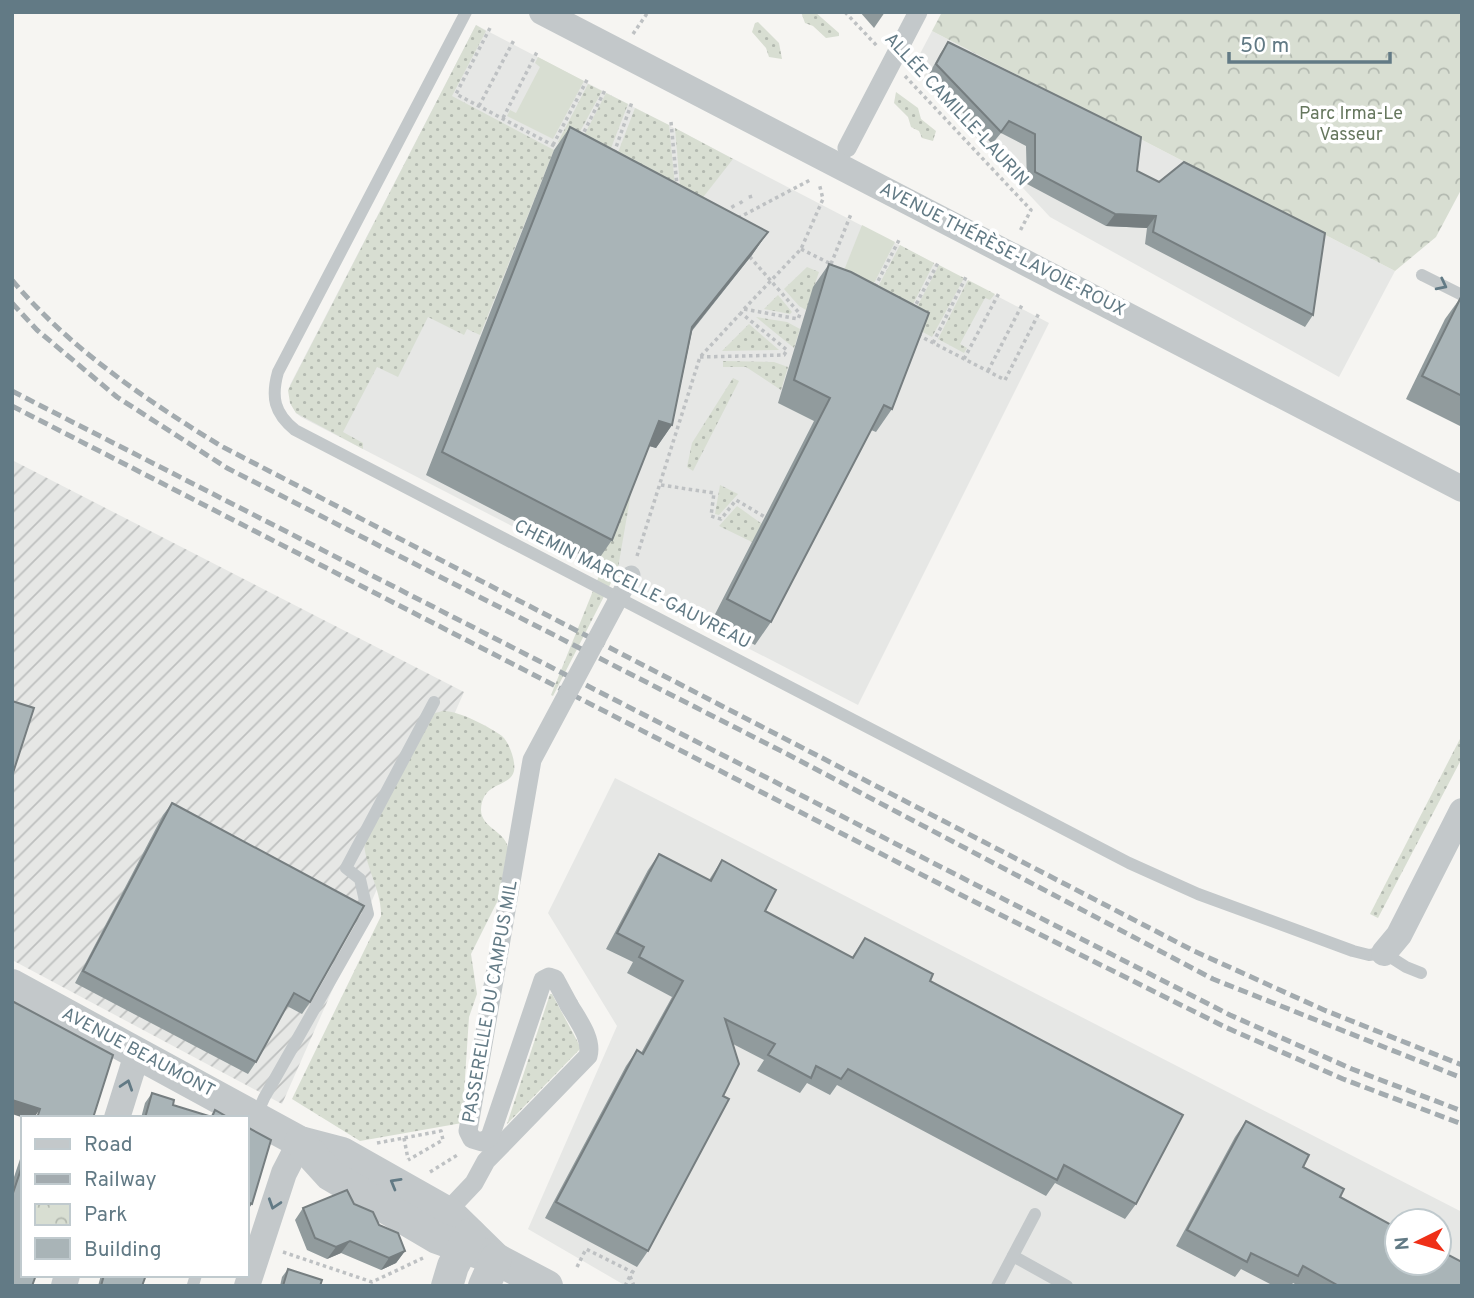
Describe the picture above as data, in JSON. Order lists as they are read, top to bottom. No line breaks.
{"streets":{"street":["AVENUE THÉRÈSE-LAVOIE-ROUX","PASSERELLE DU CAMPUS MIL","AVENUE BEAUMONT"],"lane":["CHEMIN MARCELLE-GAUVREAU"],"path":["ALLÉE CAMILLE-LAURIN"]},"parks":["Parc Irma-Le Vasseur"],"legend":["Road","Railway","Park","Building"],"scale_bar":"50 m","north":"left"}
